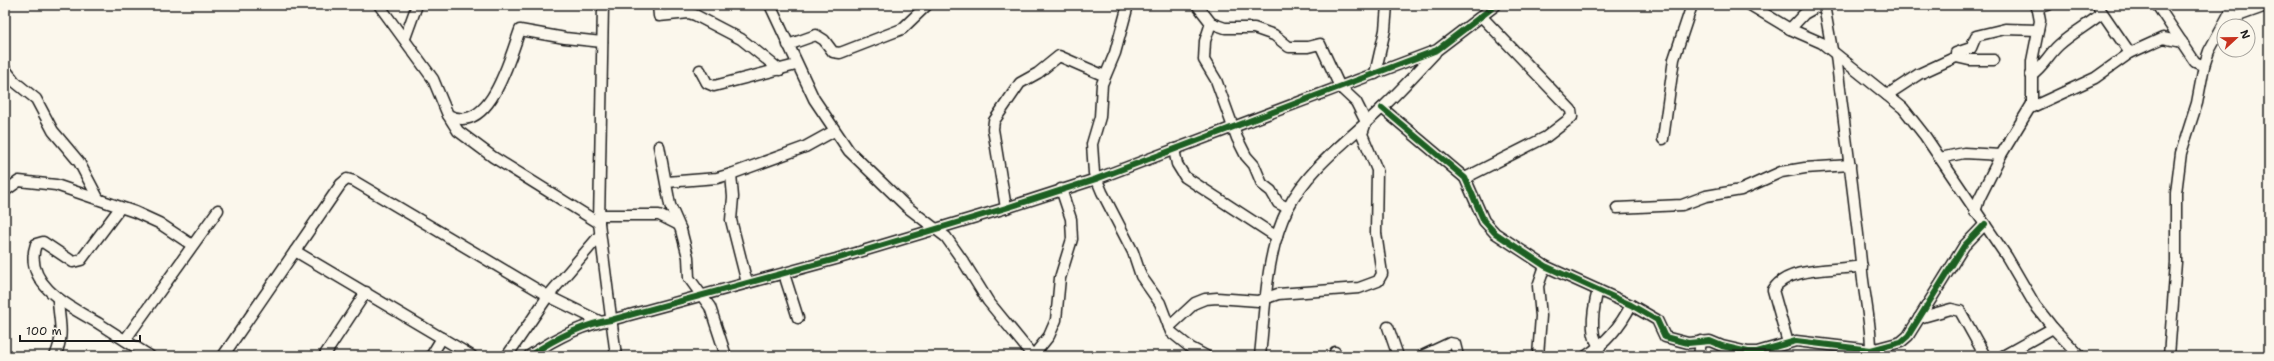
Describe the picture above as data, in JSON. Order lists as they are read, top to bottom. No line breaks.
{"scale_bar":"100 m","north":"right"}
